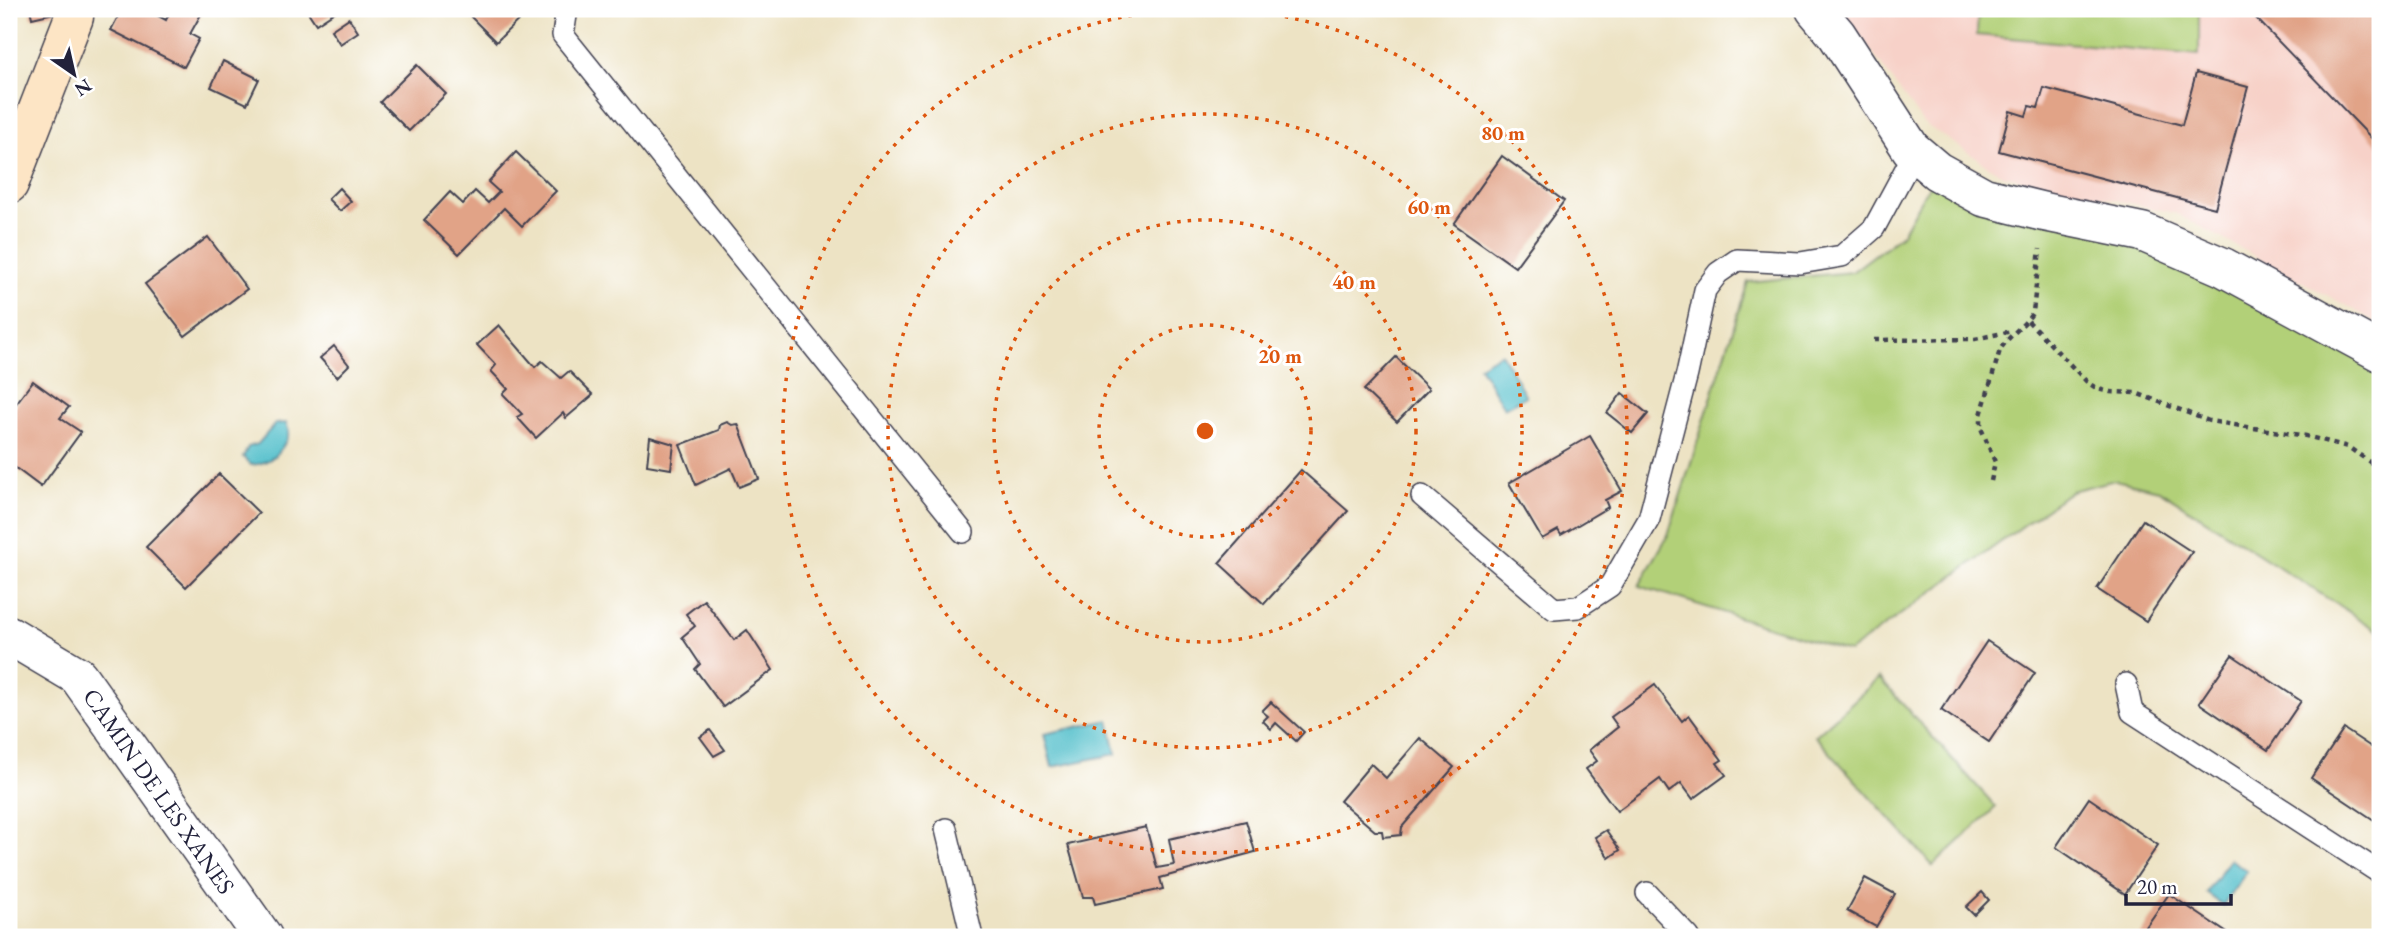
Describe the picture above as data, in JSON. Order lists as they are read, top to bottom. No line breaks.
{"streets":{"street":["CAMIN DE LES XANES"]},"scale_bar":"20 m","north":"bottom right","rings":["80 m","60 m","40 m","20 m"]}
